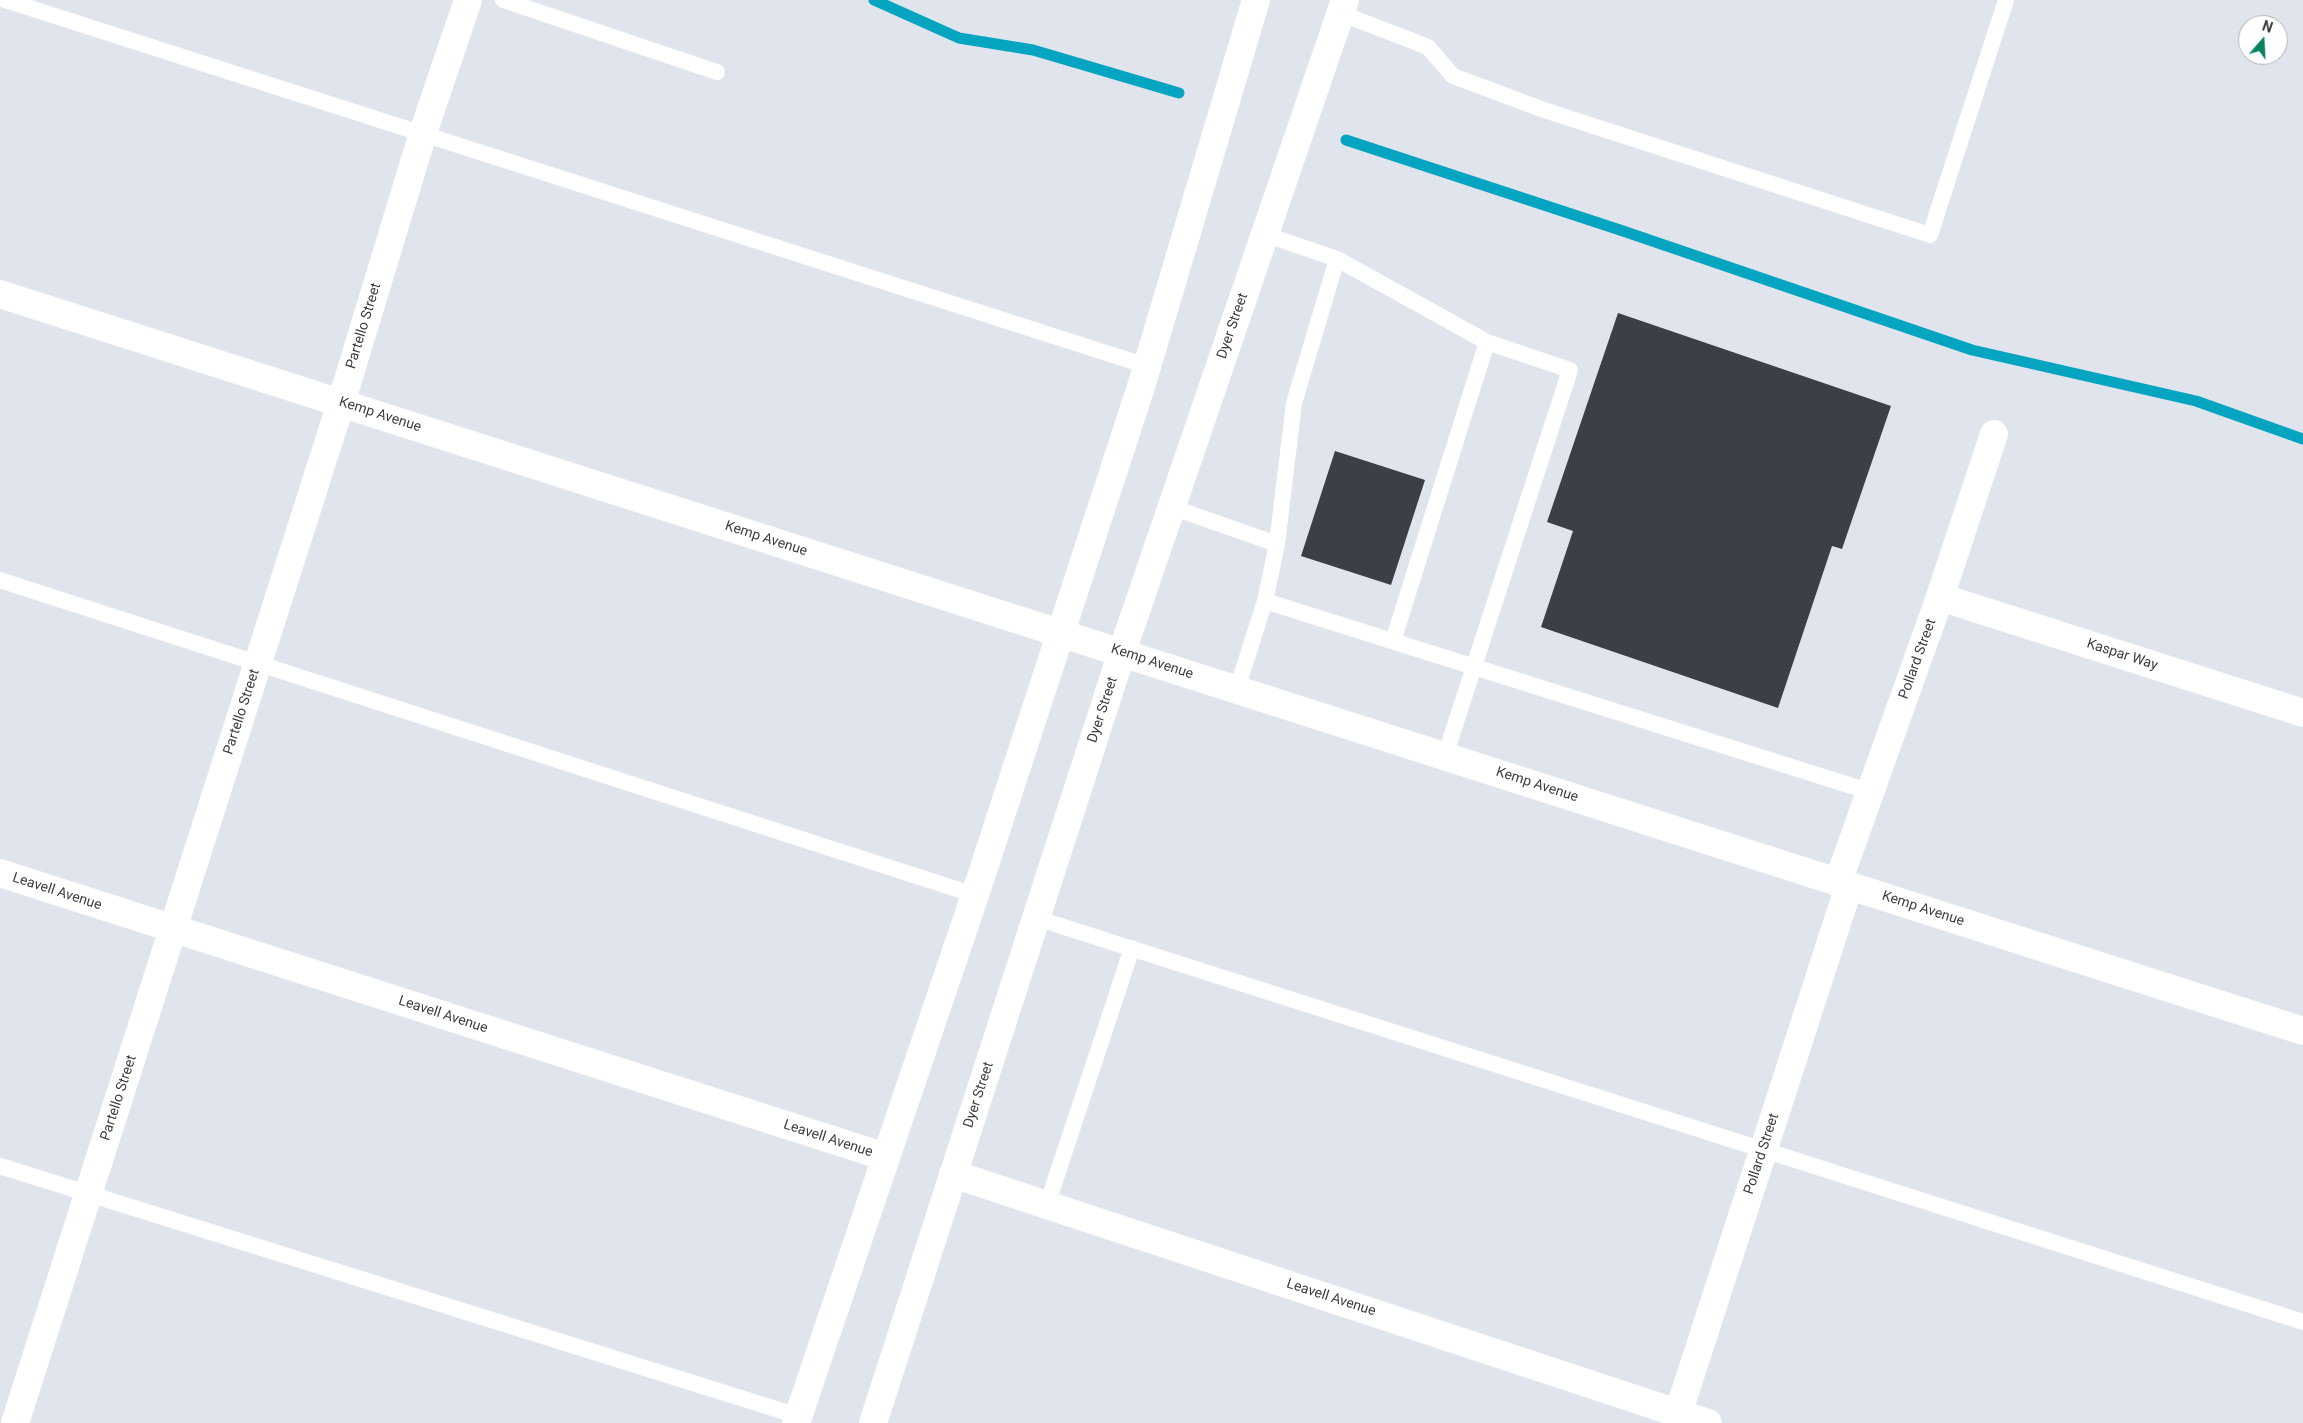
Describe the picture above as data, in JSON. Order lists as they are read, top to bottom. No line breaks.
{"streets":{"street":["Partello Street","Dyer Street","Kemp Avenue","Kaspar Way","Pollard Street","Leavell Avenue"]},"crossings":[["Partello Street","Kemp Avenue"],["Partello Street","Leavell Avenue"],["Dyer Street","Kemp Avenue"],["Dyer Street","Leavell Avenue"],["Kemp Avenue","Pollard Street"],["Kaspar Way","Pollard Street"],["Pollard Street","Leavell Avenue"]],"north":"top"}
